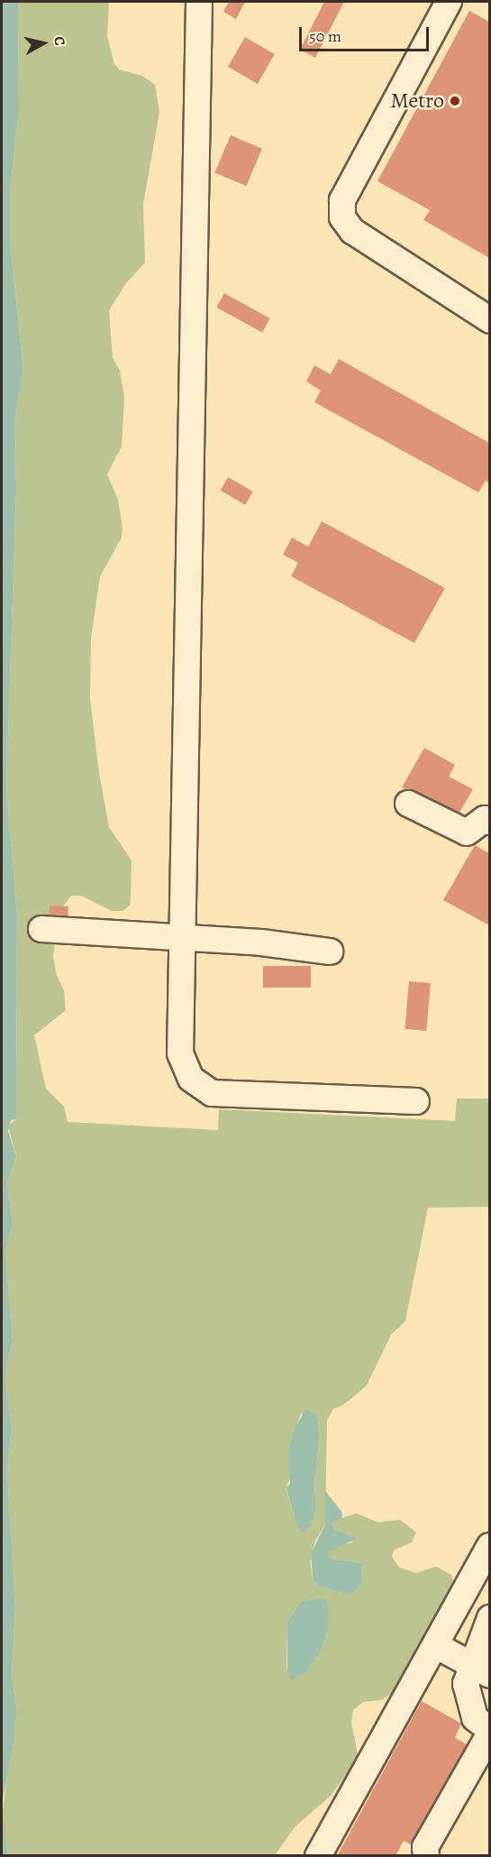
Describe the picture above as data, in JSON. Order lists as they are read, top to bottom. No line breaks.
{"places":["Metro"],"scale_bar":"50 m","north":"right"}
